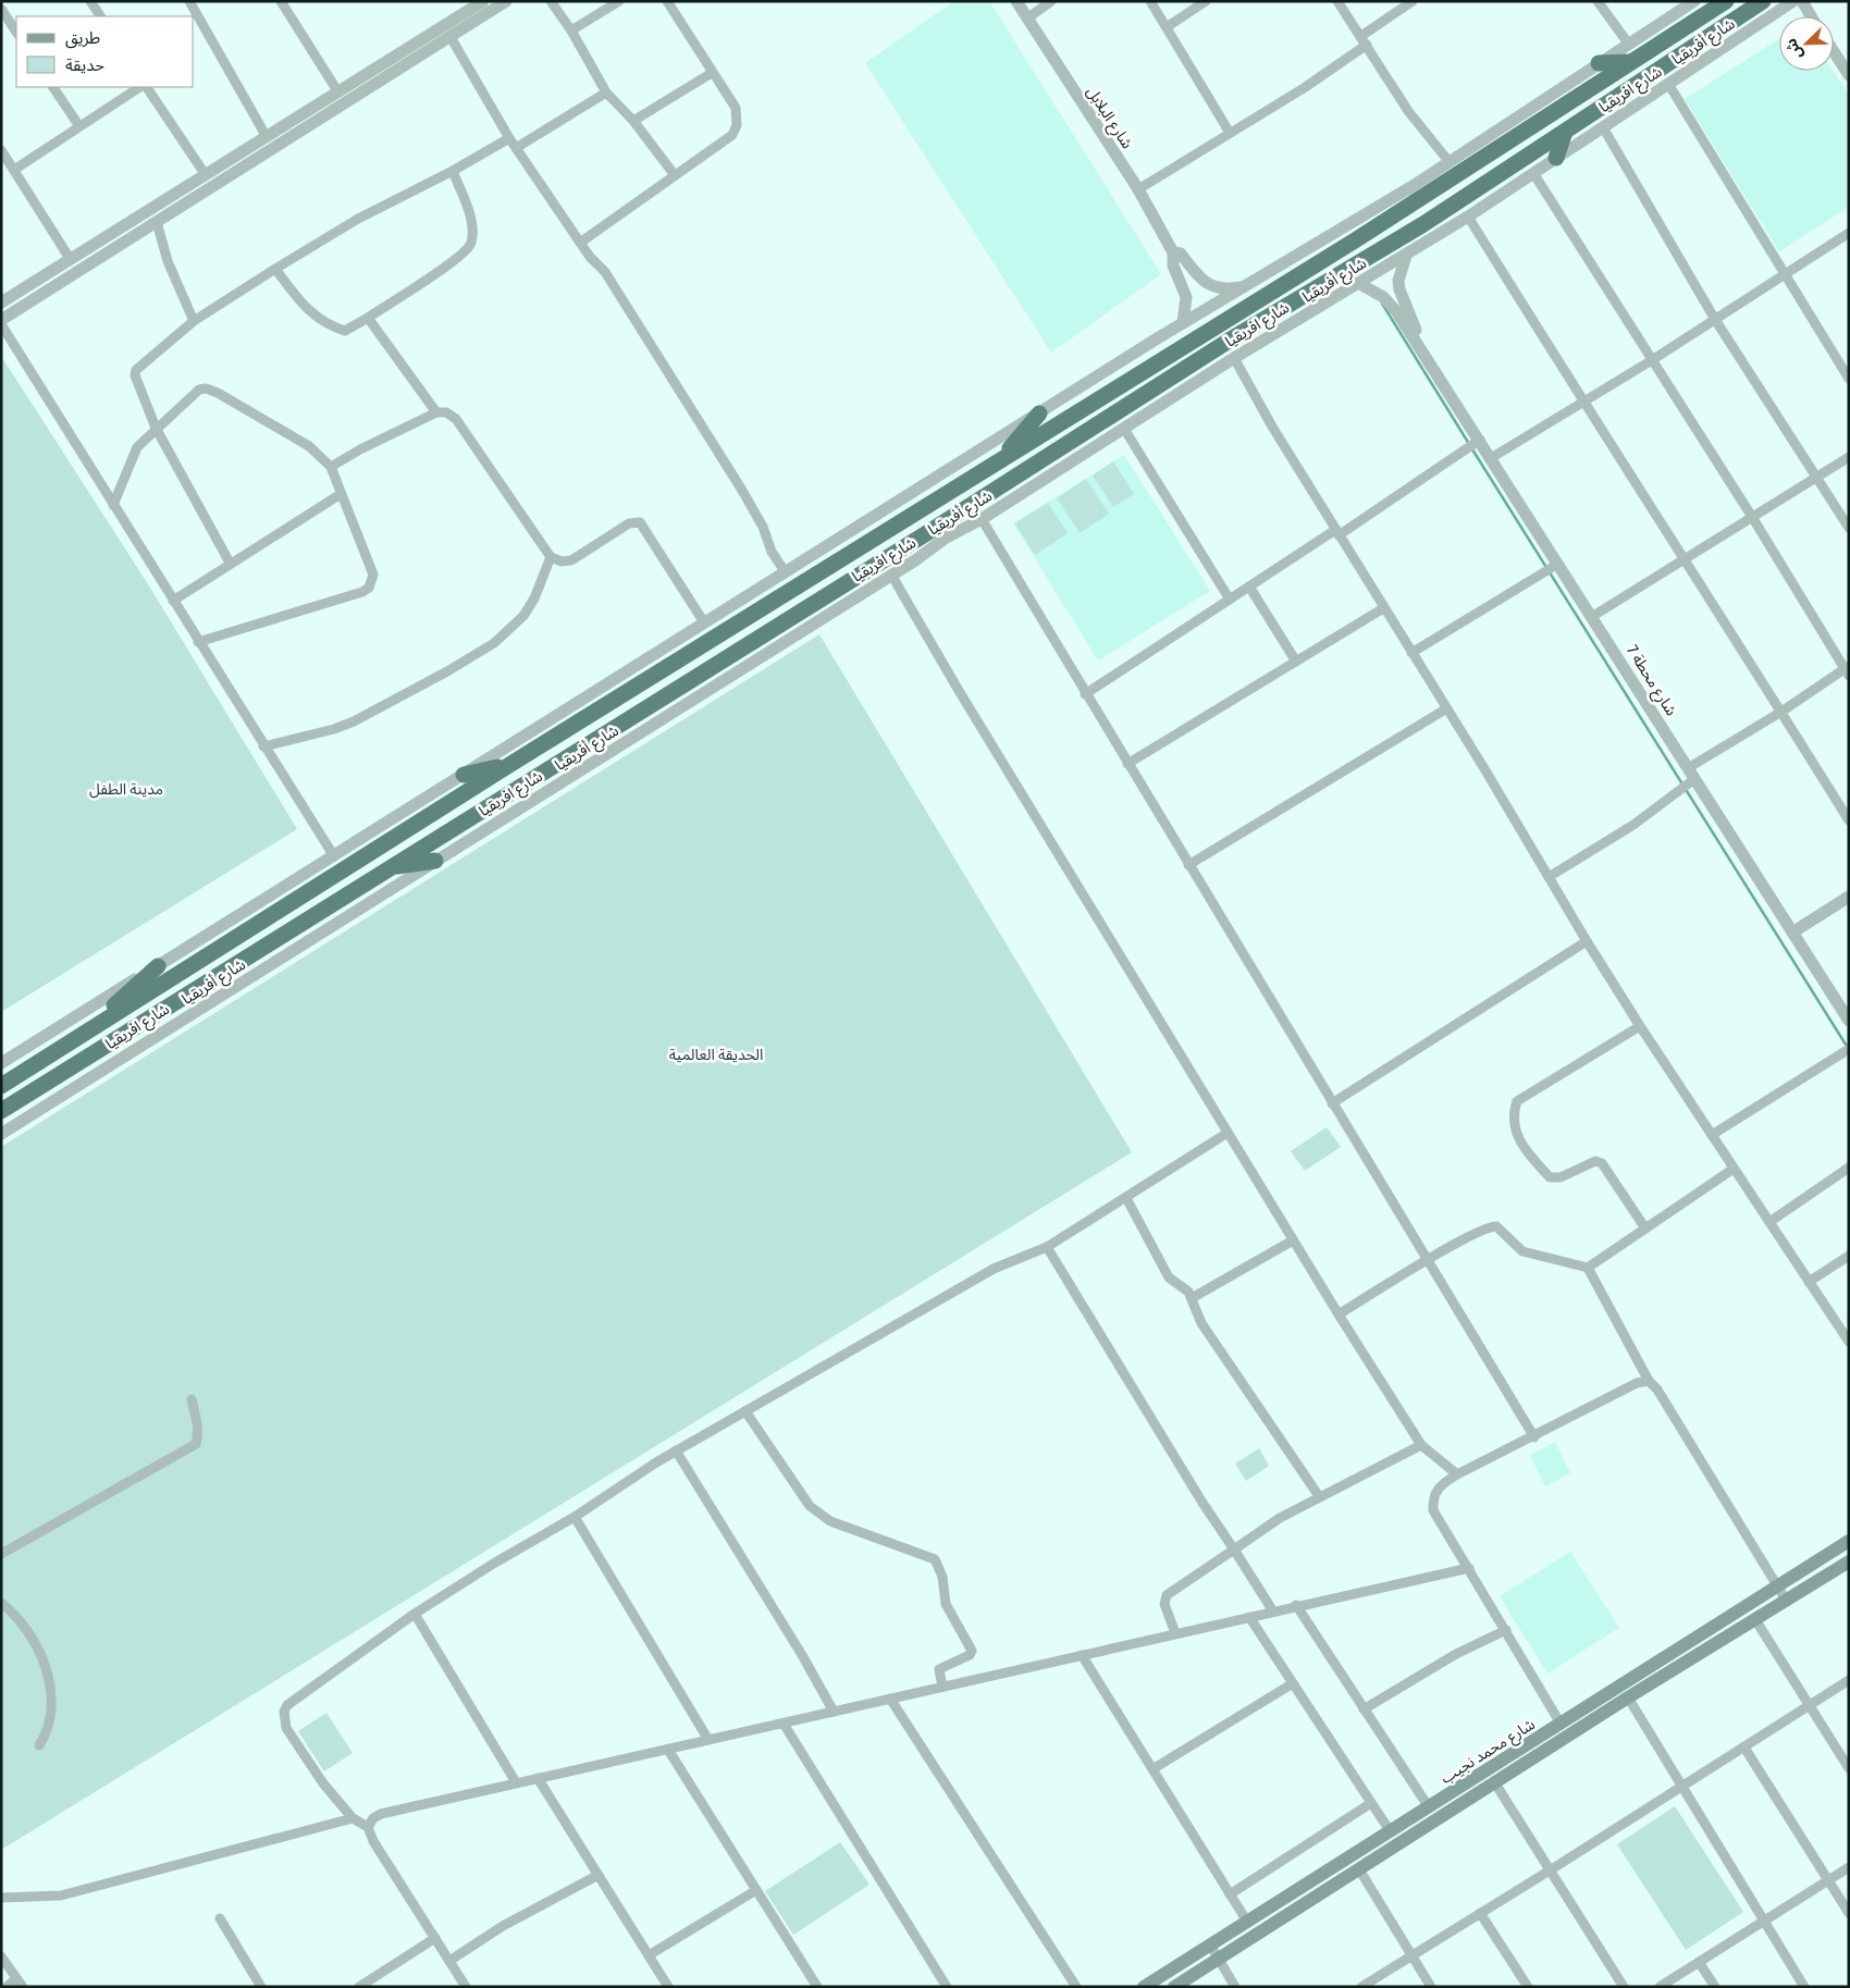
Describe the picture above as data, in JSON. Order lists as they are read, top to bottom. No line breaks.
{"streets":{"highway":["شارع افريقيا"],"main road":["شارع محمد نجيب"],"street":["شارع أفريقيا","شارع البلابل","شارع محطة 7"]},"crossings":[["شارع أفريقيا","شارع افريقيا"]],"parks":["مدينة الطفل","الحديقة العالمية"],"legend":["طريق","حديقة"],"north":"bottom left"}
